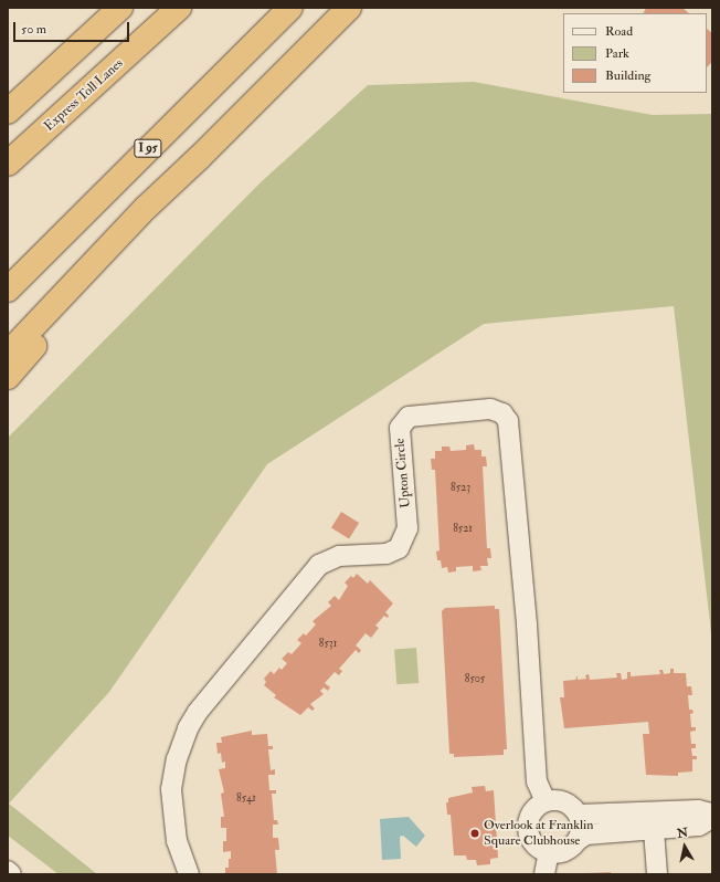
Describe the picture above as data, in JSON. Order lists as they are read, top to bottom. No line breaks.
{"streets":{"highway":["Express Toll Lanes","I 95"],"street":["Upton Circle"]},"places":["Overlook at Franklin Square Clubhouse"],"house_numbers":["8523","8521","8531","8505","8541"],"legend":["Road","Park","Building"],"scale_bar":"50 m","north":"top"}
